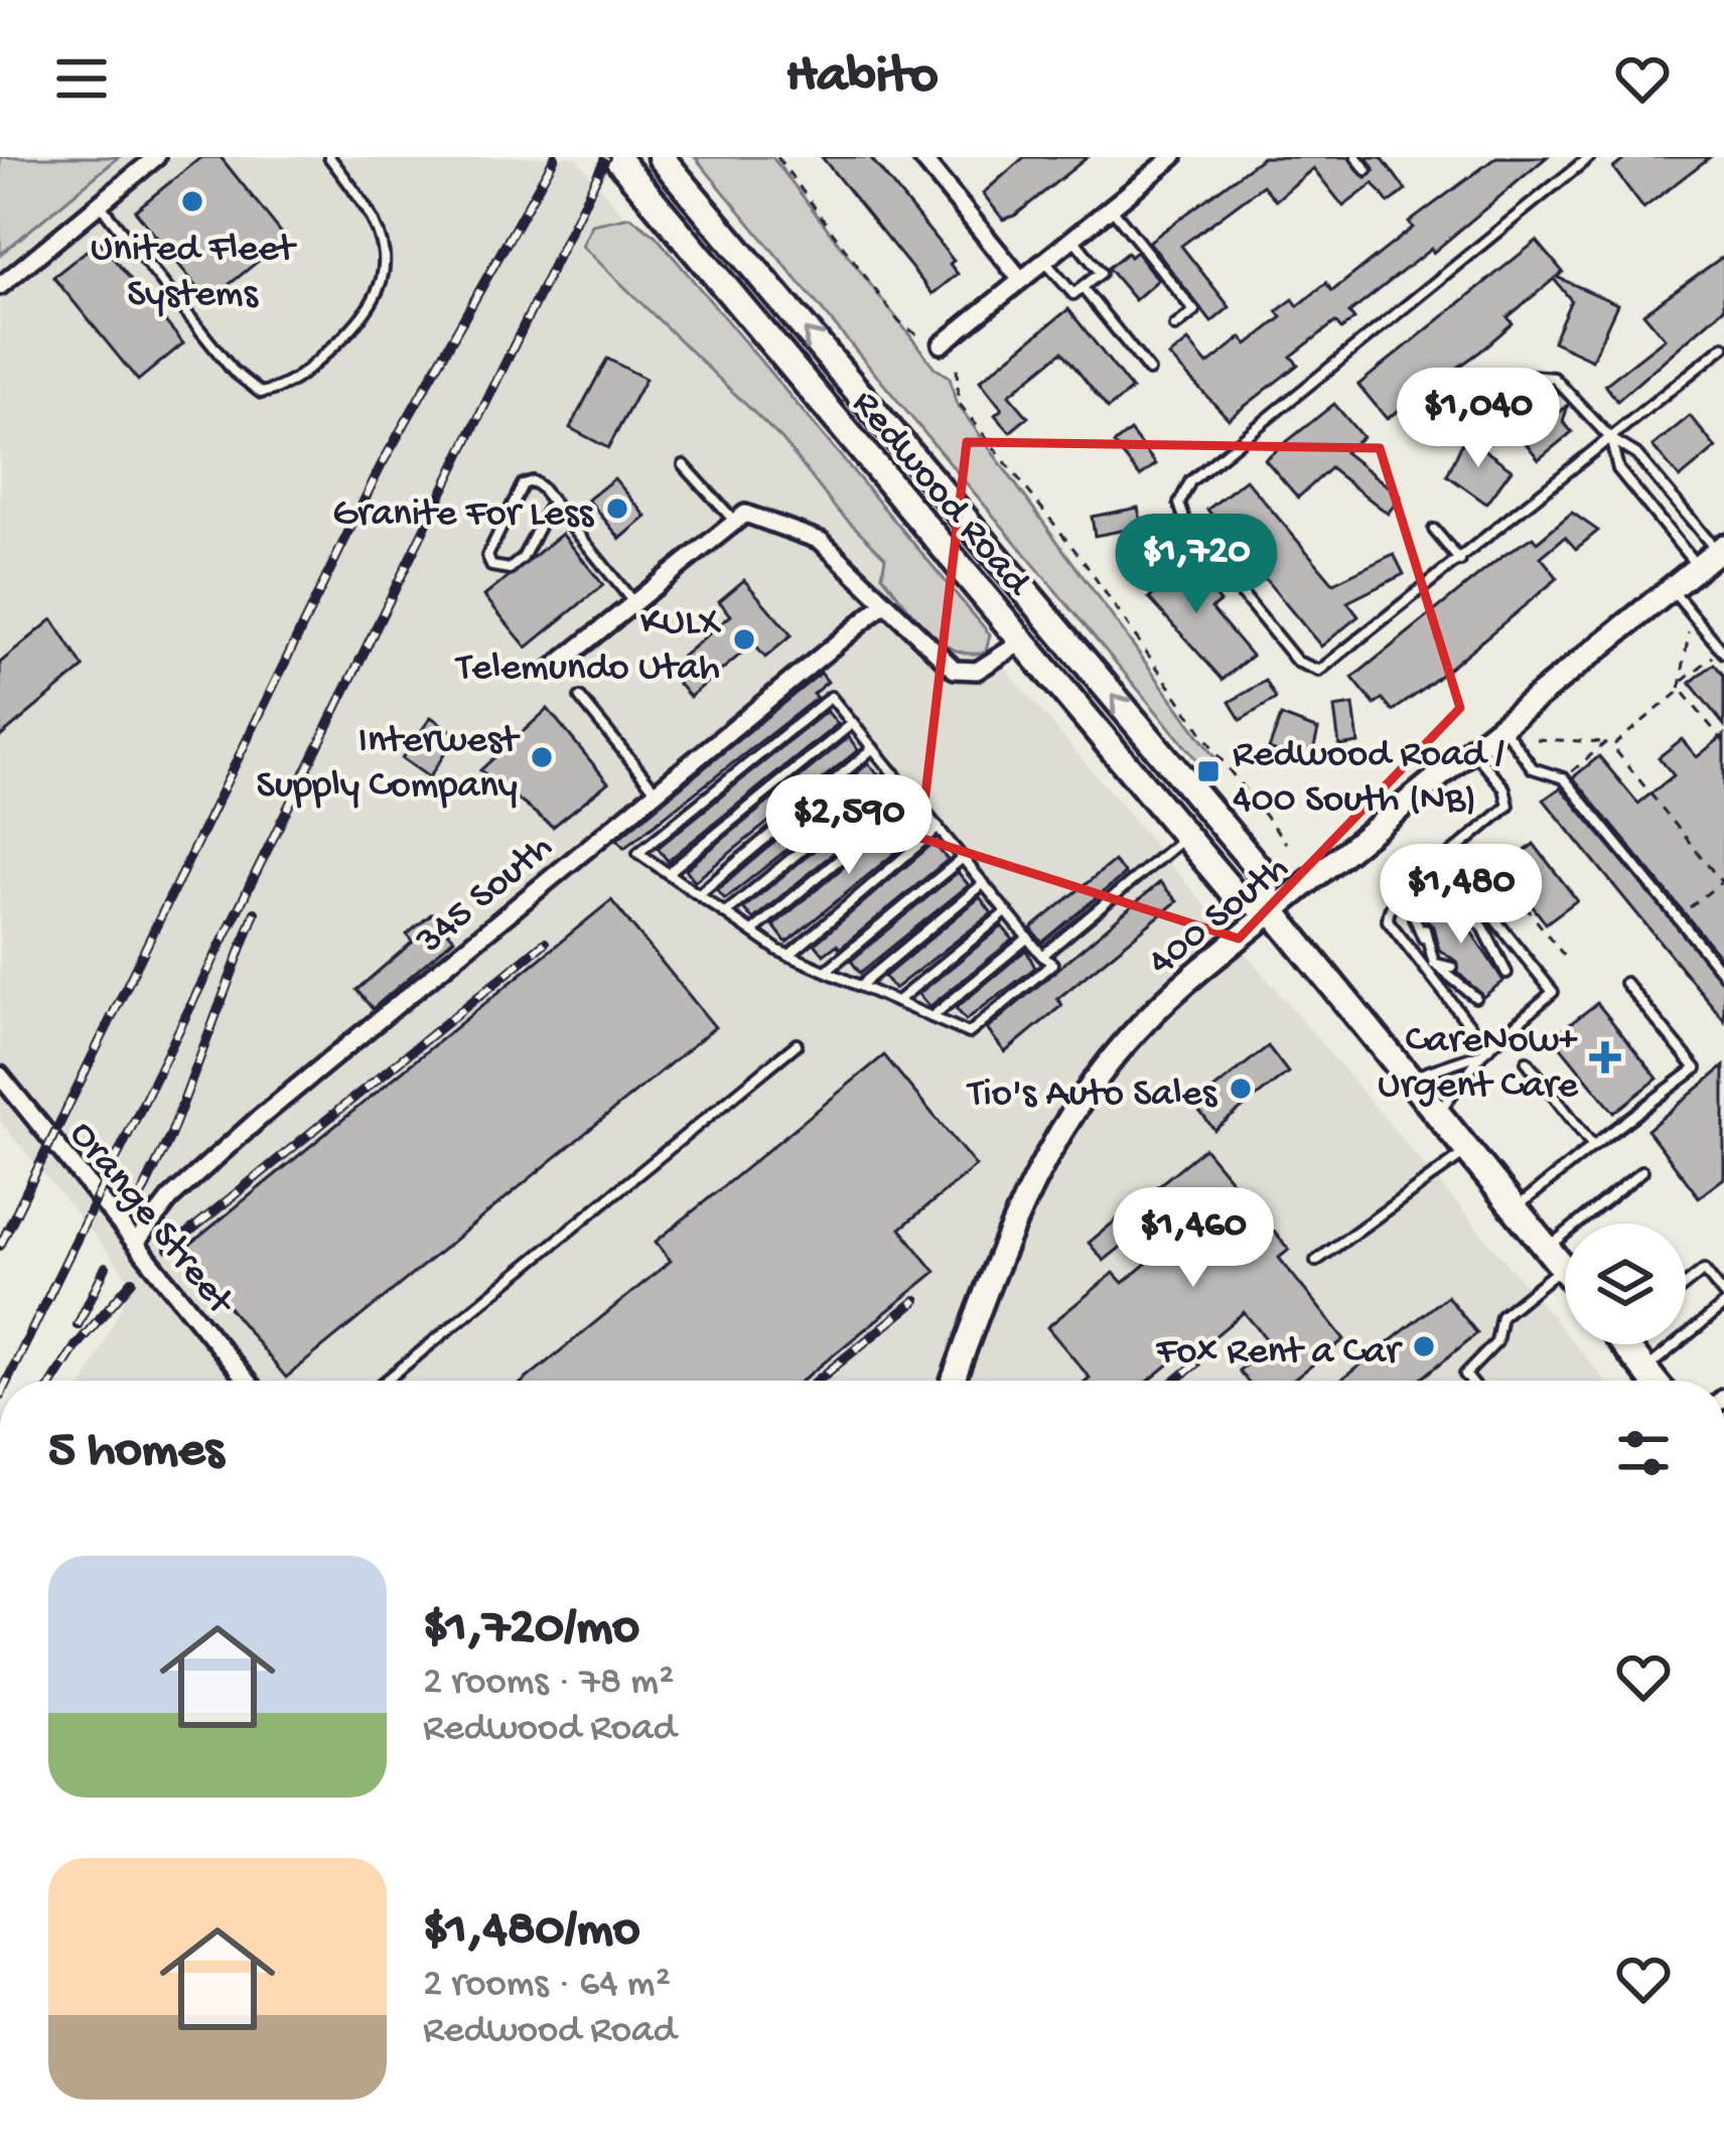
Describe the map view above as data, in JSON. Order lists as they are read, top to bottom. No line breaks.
{"streets":{"main road":["Redwood Road"],"street":["345 South","400 South","Orange Street"]},"crossings":[["Redwood Road","400 South"],["345 South","Orange Street"]],"places":{"other":["United Fleet Systems","Granite For Less","KULX Telemundo Utah","Interwest Supply Company","Tio's Auto Sales","Fox Rent a Car"],"transit":["Redwood Road / 400 South (NB)"],"health":["CareNow+ Urgent Care"]},"page":{"header":"Habito","price":["$1,040","$1,720","$2,590","$1,480","$1,460"],"heading":"5 homes","list":[{"name":"$1,720/mo","note":"2 rooms · 78 m² · Redwood Road"},{"name":"$1,480/mo","note":"2 rooms · 64 m² · Redwood Road"}]}}
